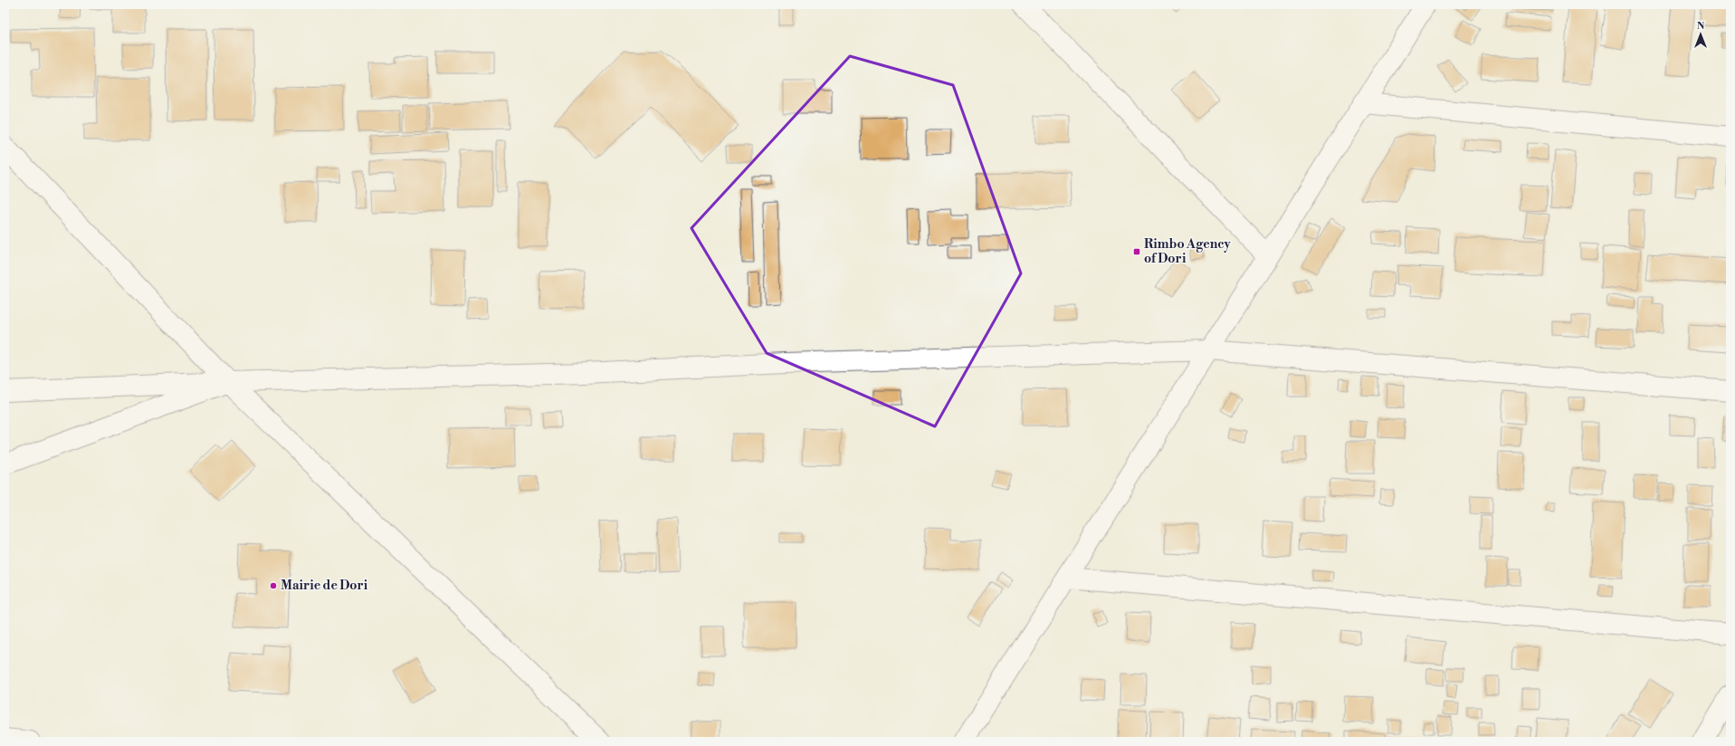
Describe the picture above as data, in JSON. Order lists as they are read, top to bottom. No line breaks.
{"places":{"transit":["Rimbo Agency of Dori"],"other":["Mairie de Dori"]},"north":"top"}
